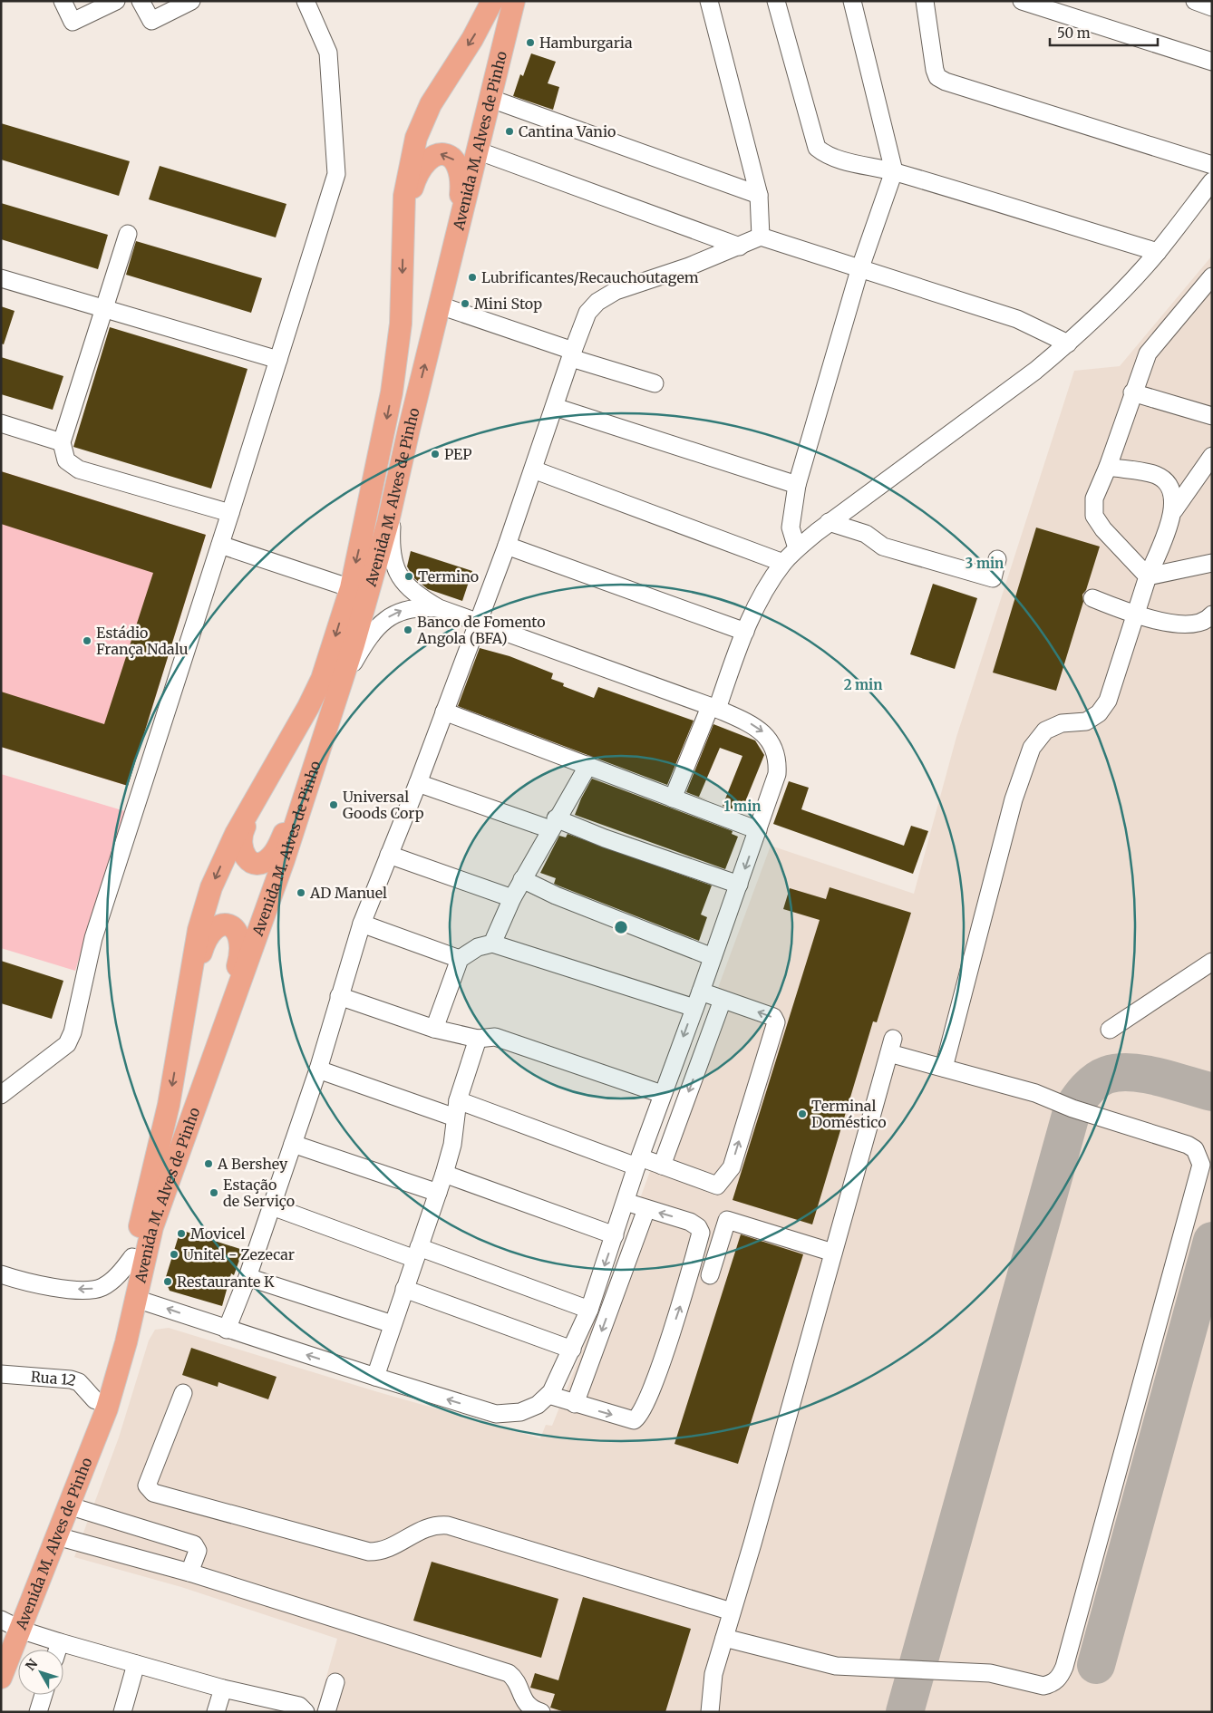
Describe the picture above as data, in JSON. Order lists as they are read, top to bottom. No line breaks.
{"streets":{"main road":["Avenida M. Alves de Pinho"],"street":["Rua 12"]},"crossings":[["Avenida M. Alves de Pinho","Rua 12"]],"places":["Hamburgaria","Cantina Vanio","Lubrificantes/Recauchoutagem","Mini Stop","PEP","Termino","Banco de Fomento Angola (BFA)","Estádio França Ndalu","Universal Goods Corp","AD Manuel","Terminal Doméstico","A Bershey","Estação de Serviço","Movicel","Unitel - Zezecar","Restaurante K"],"scale_bar":"50 m","north":"top left","rings":["3 min","2 min","1 min"]}
